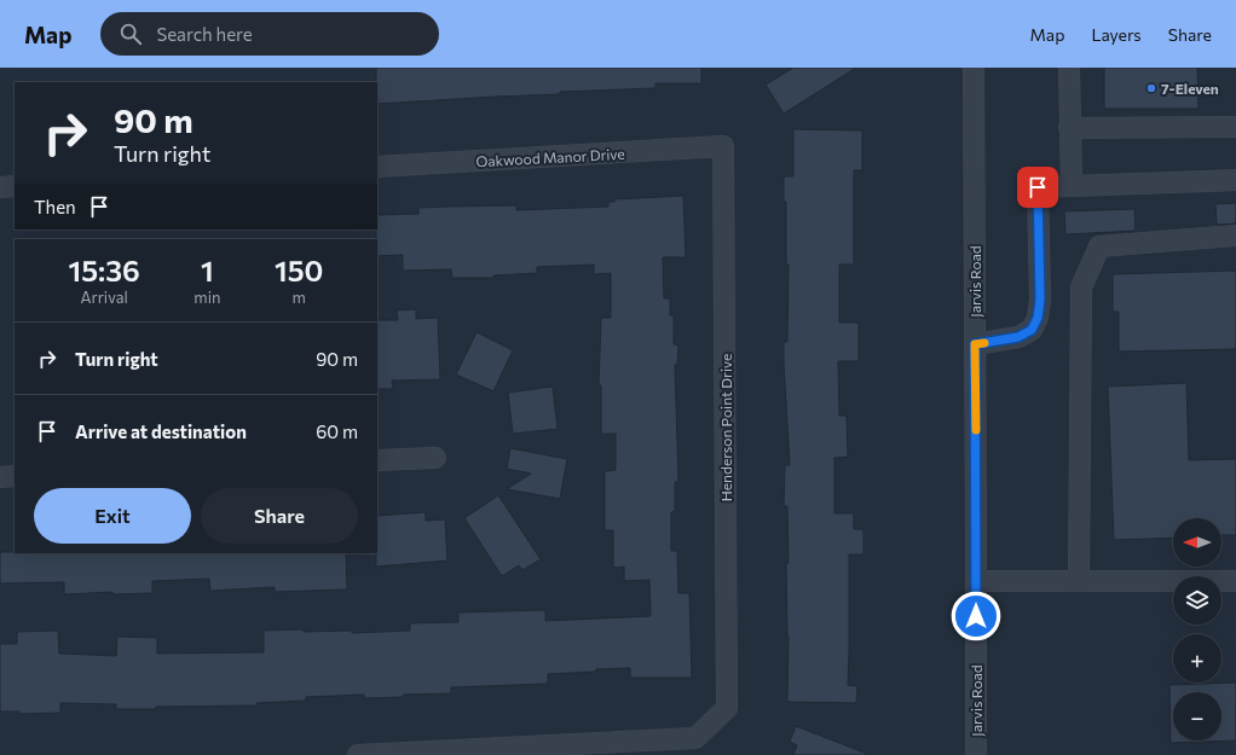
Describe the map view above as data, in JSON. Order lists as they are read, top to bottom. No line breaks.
{"streets":{"street":["Oakwood Manor Drive","Jarvis Road","Henderson Point Drive"]},"crossings":[["Oakwood Manor Drive","Henderson Point Drive"]],"places":["7-Eleven"],"north":"left","page":{"header":"Map","search":"Search here","nav":["Map","Layers","Share"],"turn":["90 m","Turn right"],"then":"Then","eta":["15:36","Arrival","1","min","150","m"],"list":[{"name":"Turn right","value":"90 m"},{"name":"Arrive at destination","value":"60 m"}],"buttons":["Exit","Share"],"map_buttons":["+","−"]}}
